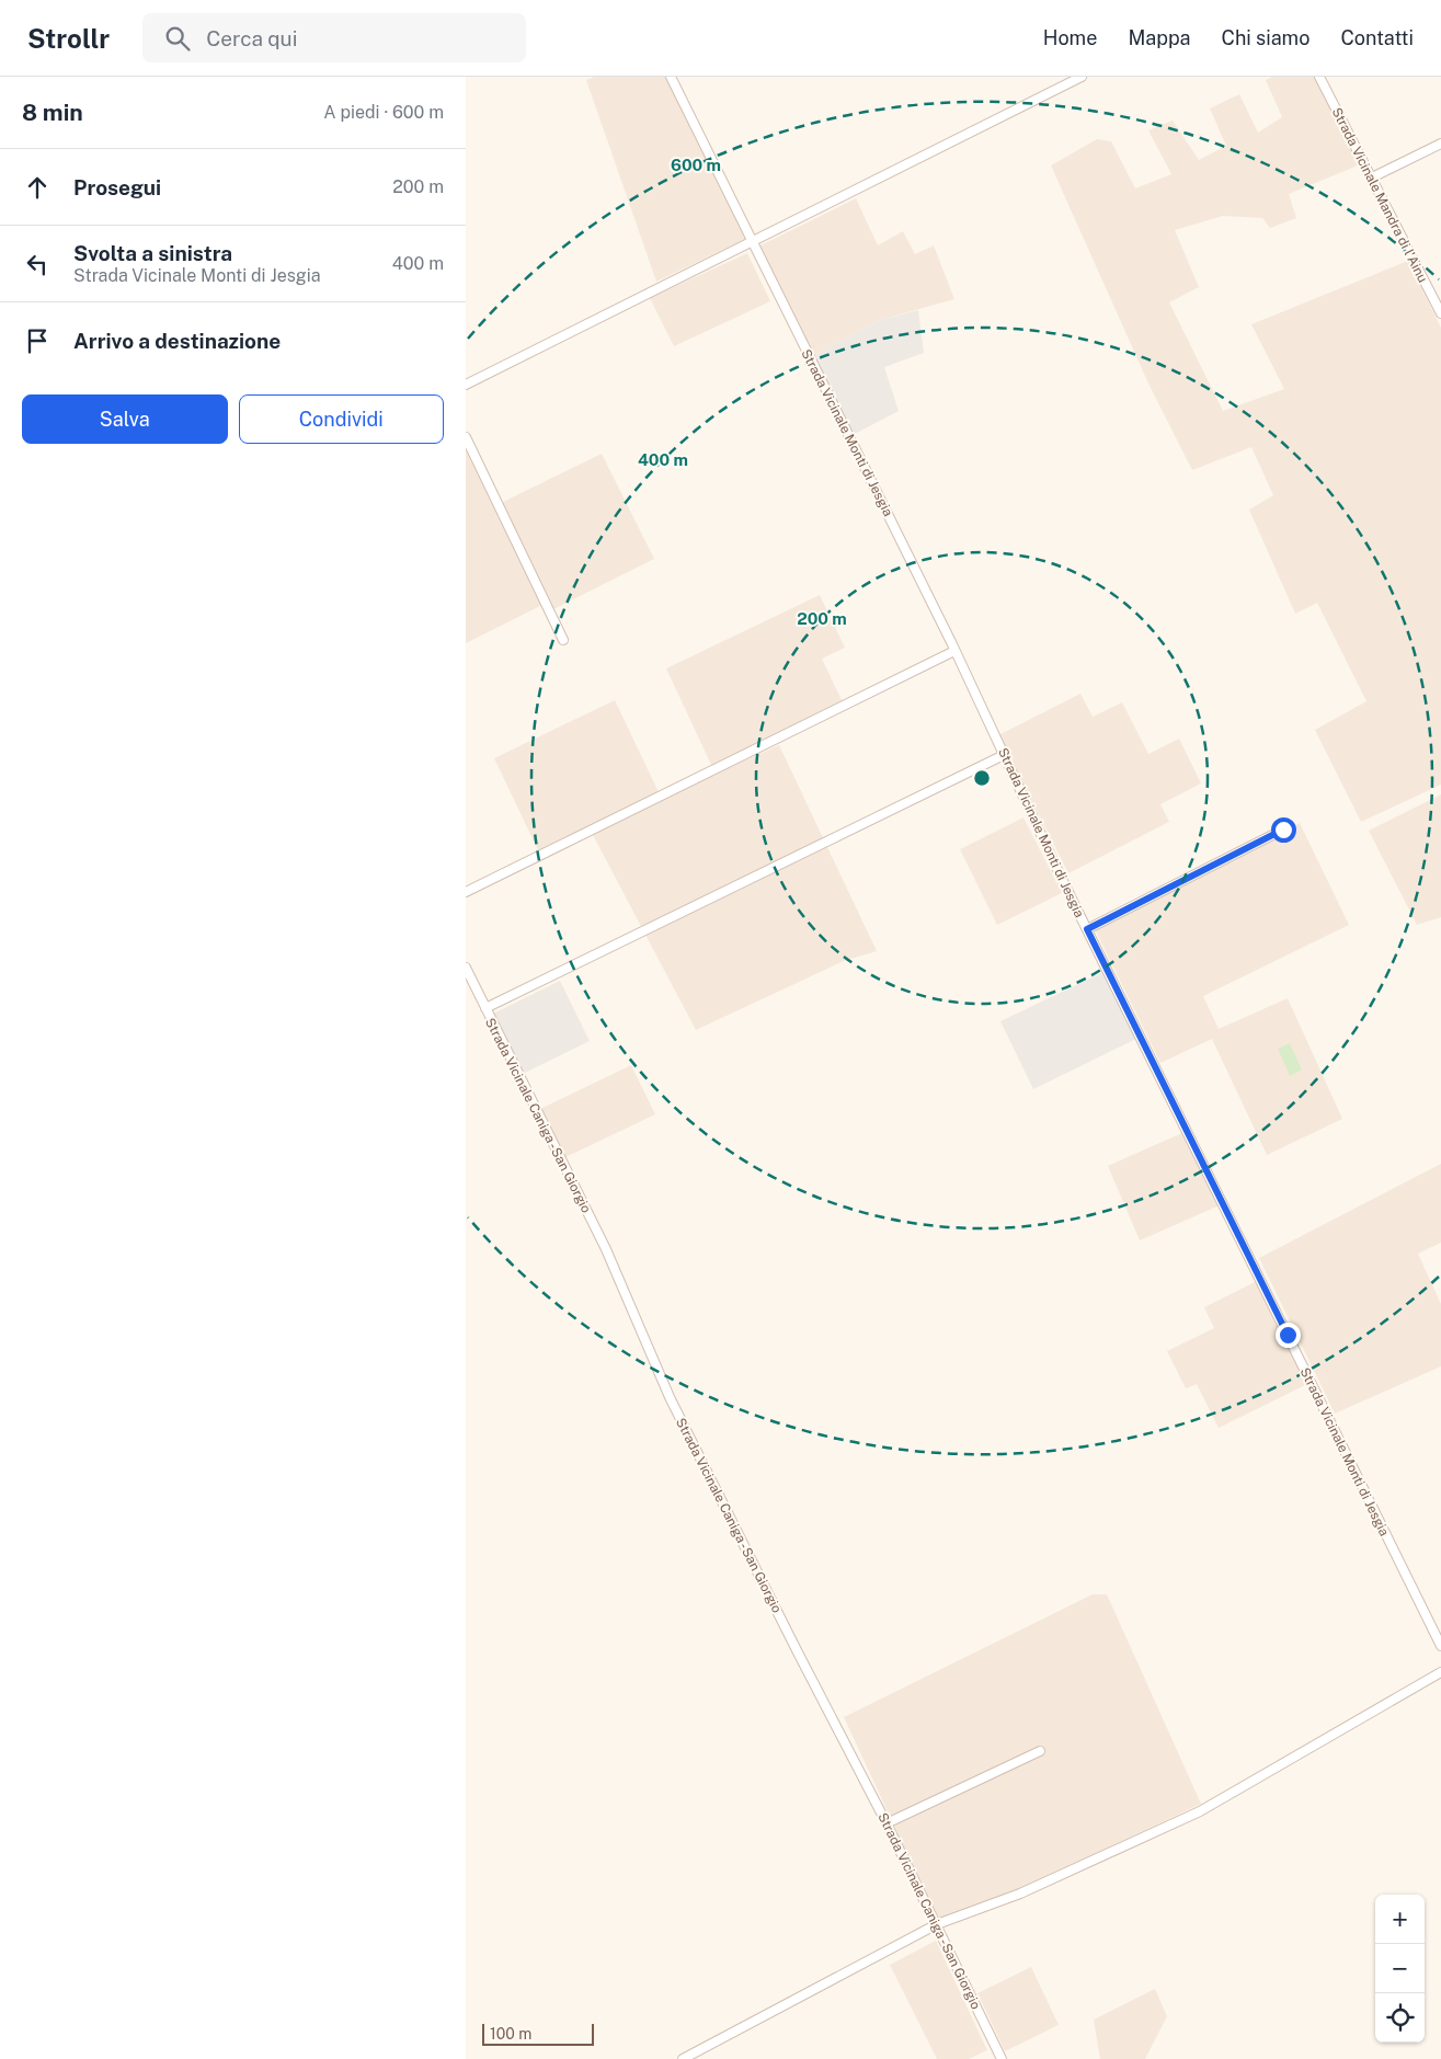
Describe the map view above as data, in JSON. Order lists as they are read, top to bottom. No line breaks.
{"streets":{"street":["Strada Vicinale Mandra di l'Ainu","Strada Vicinale Monti di Jesgia","Strada Vicinale Caniga - San Giorgio"]},"scale_bar":"100 m","page":{"header":"Strollr","search":"Cerca qui","nav":["Home","Mappa","Chi siamo","Contatti"],"heading":["8 min","A piedi · 600 m"],"list":[["Prosegui","200 m"],["Svolta a sinistra","Strada Vicinale Monti di Jesgia","400 m"],"Arrivo a destinazione"],"buttons":["Salva","Condividi"],"map_buttons":["+","−"],"scale":"100 m"},"rings":["600 m","400 m","200 m"]}
